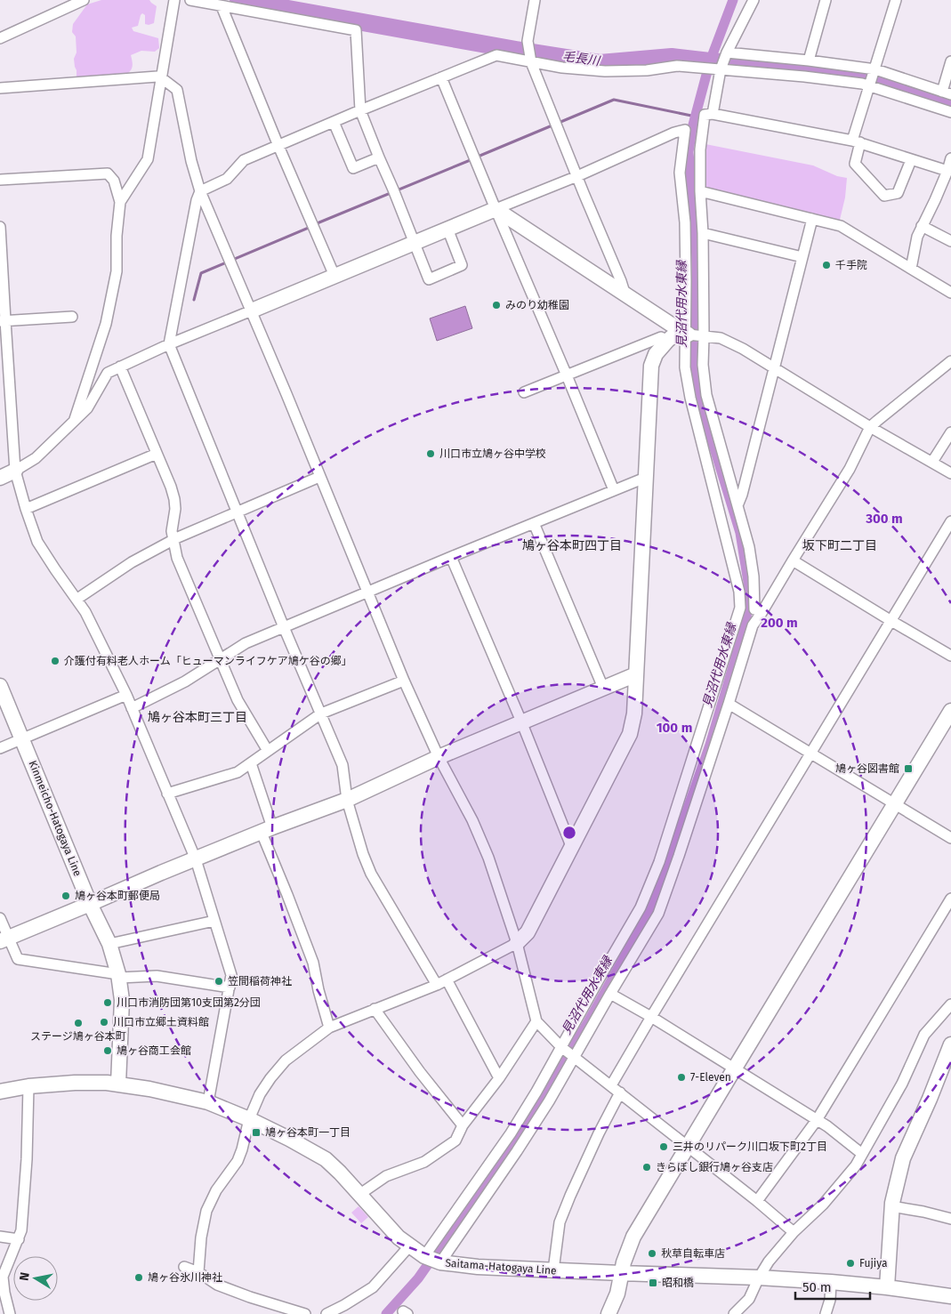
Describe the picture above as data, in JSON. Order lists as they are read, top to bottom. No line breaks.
{"streets":{"street":["Kinmeicho-Hatogaya Line","Saitama-Hatogaya Line"]},"crossings":[["Kinmeicho-Hatogaya Line","Saitama-Hatogaya Line"]],"districts":["鳩ヶ谷本町四丁目","坂下町二丁目","鳩ヶ谷本町三丁目"],"water":["毛長川","見沼代用水東縁"],"places":{"other":["千手院","みのり幼稚園","川口市立鳩ヶ谷中学校","介護付有料老人ホーム「ヒューマンライフケア鳩ケ谷の郷」","鳩ヶ谷本町郵便局","笠間稲荷神社","川口市消防団第10支団第2分団","川口市立郷土資料館","ステージ鳩ヶ谷本町","鳩ヶ谷商工会館","7-Eleven","三井のリパーク川口坂下町2丁目","きらぼし銀行鳩ヶ谷支店","秋草自転車店","Fujiya","鳩ヶ谷氷川神社"],"transit":["鳩ヶ谷図書館","鳩ヶ谷本町一丁目","昭和橋"]},"scale_bar":"50 m","north":"left","rings":["300 m","200 m","100 m"]}
